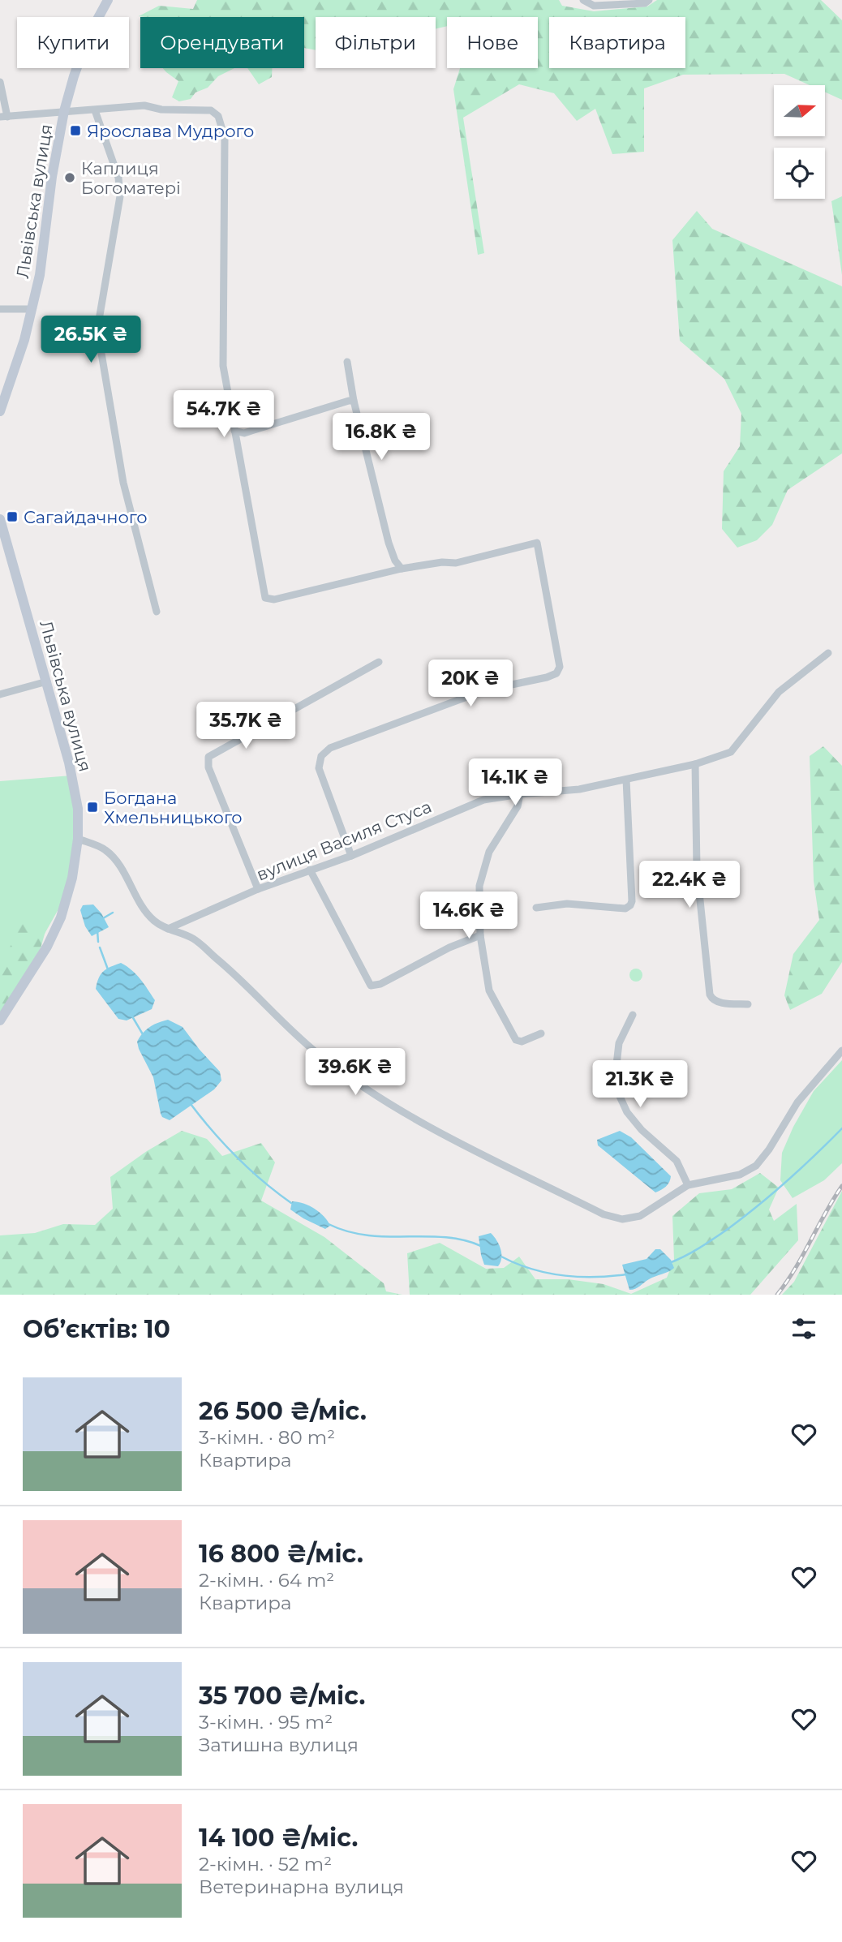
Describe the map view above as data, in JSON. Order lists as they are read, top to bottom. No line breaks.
{"streets":{"main road":["Львівська вулиця"],"street":["вулиця Василя Стуса"]},"places":{"transit":["Ярослава Мудрого","Сагайдачного","Богдана Хмельницького"],"other":["Каплиця Богоматері"]},"north":"right","page":{"chip":["Купити","Орендувати","Фільтри","Нове","Квартира"],"price":["26.5K ₴","54.7K ₴","16.8K ₴","20K ₴","35.7K ₴","14.1K ₴","22.4K ₴","14.6K ₴","39.6K ₴","21.3K ₴"],"heading":"Об’єктів: 10","list":[{"name":"26 500 ₴/міс.","note":"3-кімн. · 80 m² · Квартира"},{"name":"16 800 ₴/міс.","note":"2-кімн. · 64 m² · Квартира"},{"name":"35 700 ₴/міс.","note":"3-кімн. · 95 m² · Затишна вулиця"},{"name":"14 100 ₴/міс.","note":"2-кімн. · 52 m² · Ветеринарна вулиця"}]}}
